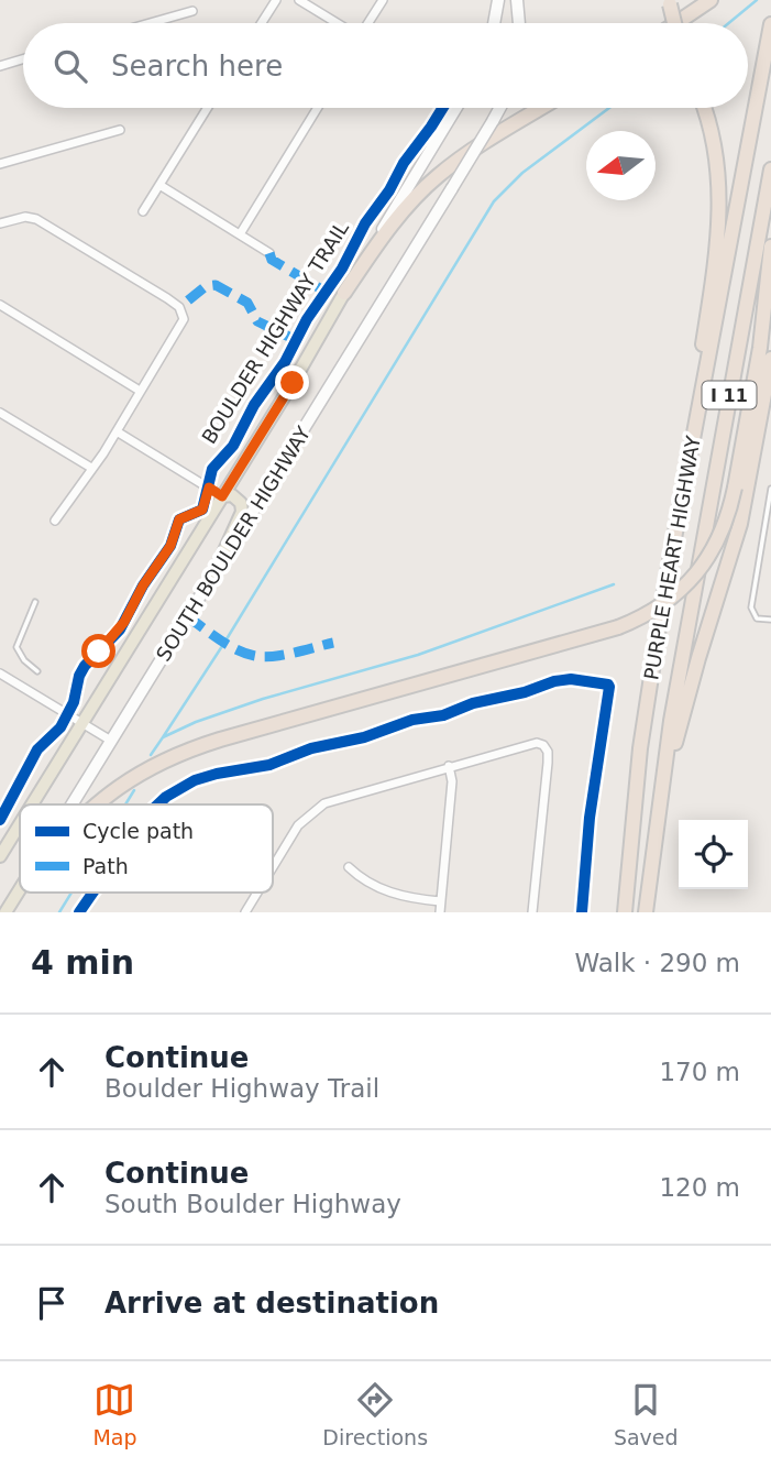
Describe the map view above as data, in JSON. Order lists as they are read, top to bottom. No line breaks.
{"streets":{"highway":["I 11","PURPLE HEART HIGHWAY"],"main road":["SOUTH BOULDER HIGHWAY"],"cycle path":["BOULDER HIGHWAY TRAIL"]},"legend":["Cycle path","Path"],"north":"left","page":{"search":"Search here","heading":["4 min","Walk · 290 m"],"list":[["Continue","Boulder Highway Trail","170 m"],["Continue","South Boulder Highway","120 m"],"Arrive at destination"],"nav":["Map","Directions","Saved"]}}
